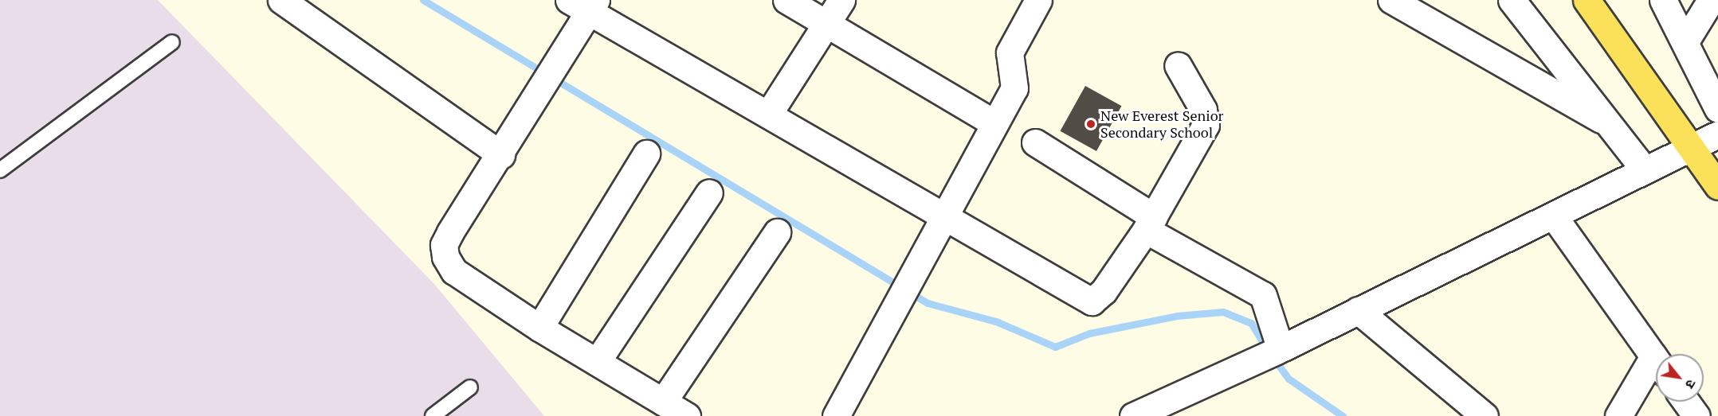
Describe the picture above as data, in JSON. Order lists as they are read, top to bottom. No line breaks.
{"places":["New Everest Senior Secondary School"],"north":"bottom right"}
